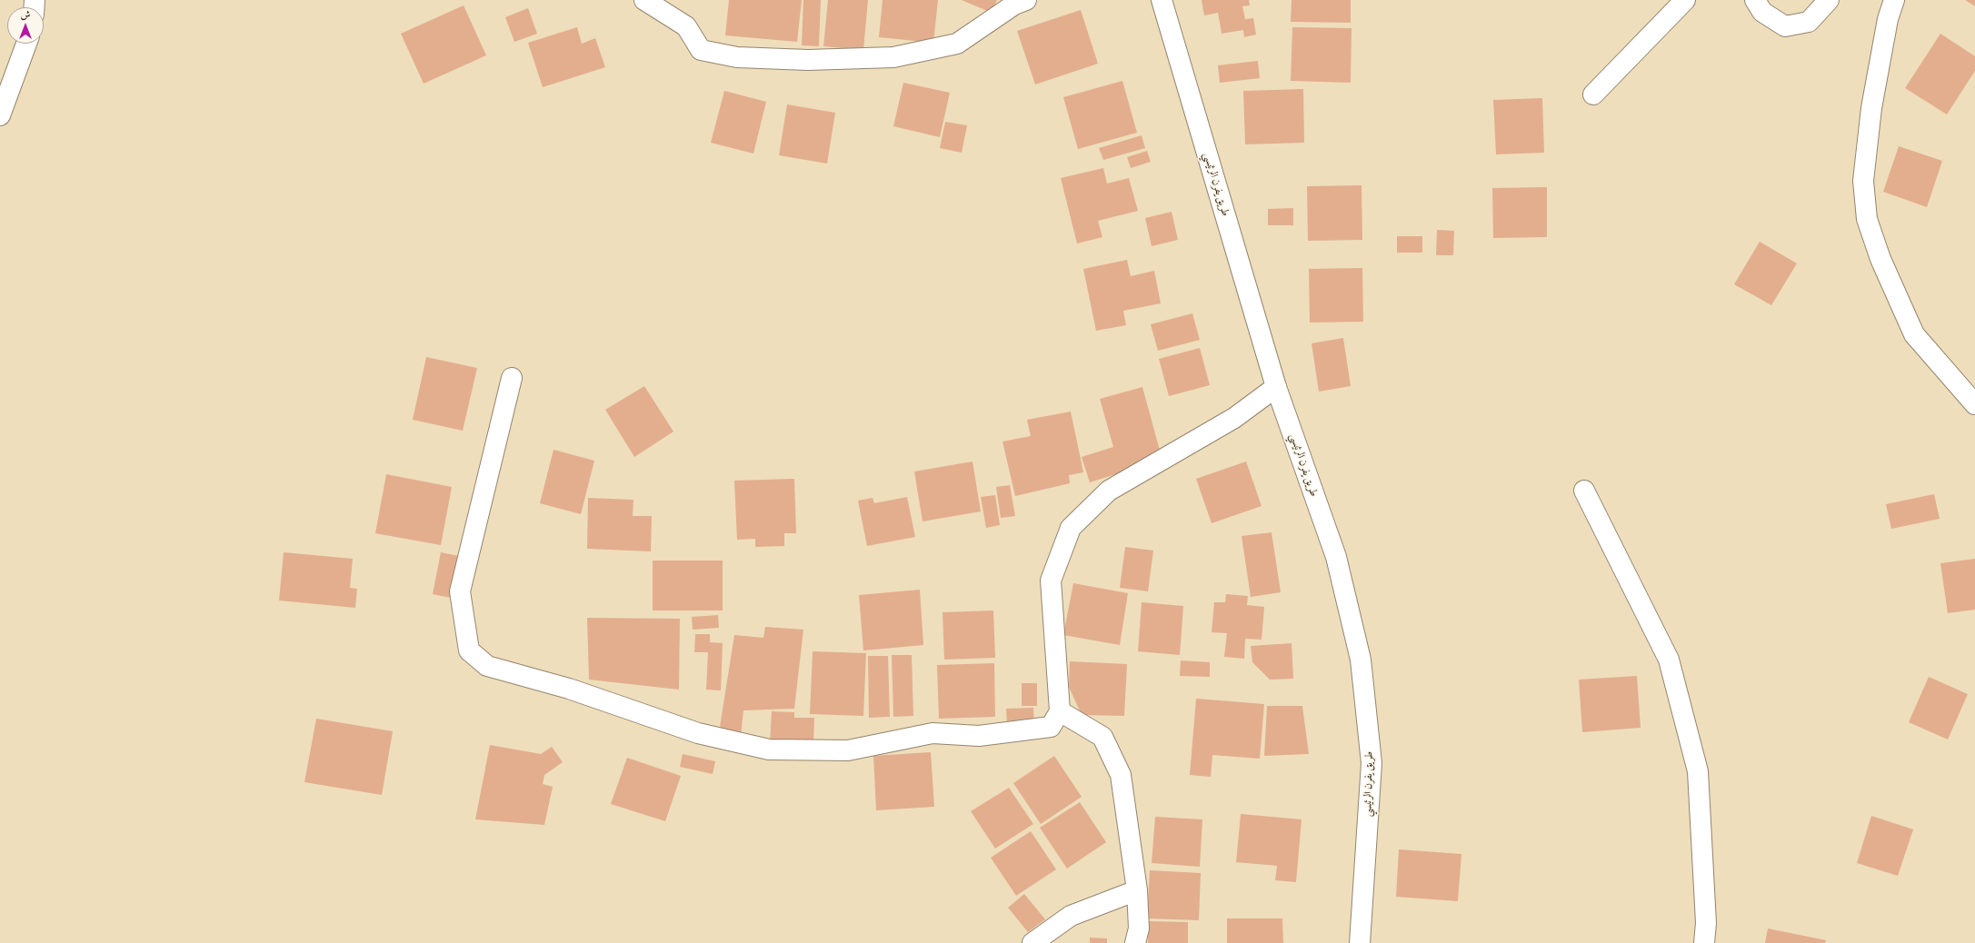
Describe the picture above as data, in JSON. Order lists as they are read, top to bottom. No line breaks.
{"streets":{"street":["طريق يفرن الرئيسي"]},"north":"top"}
